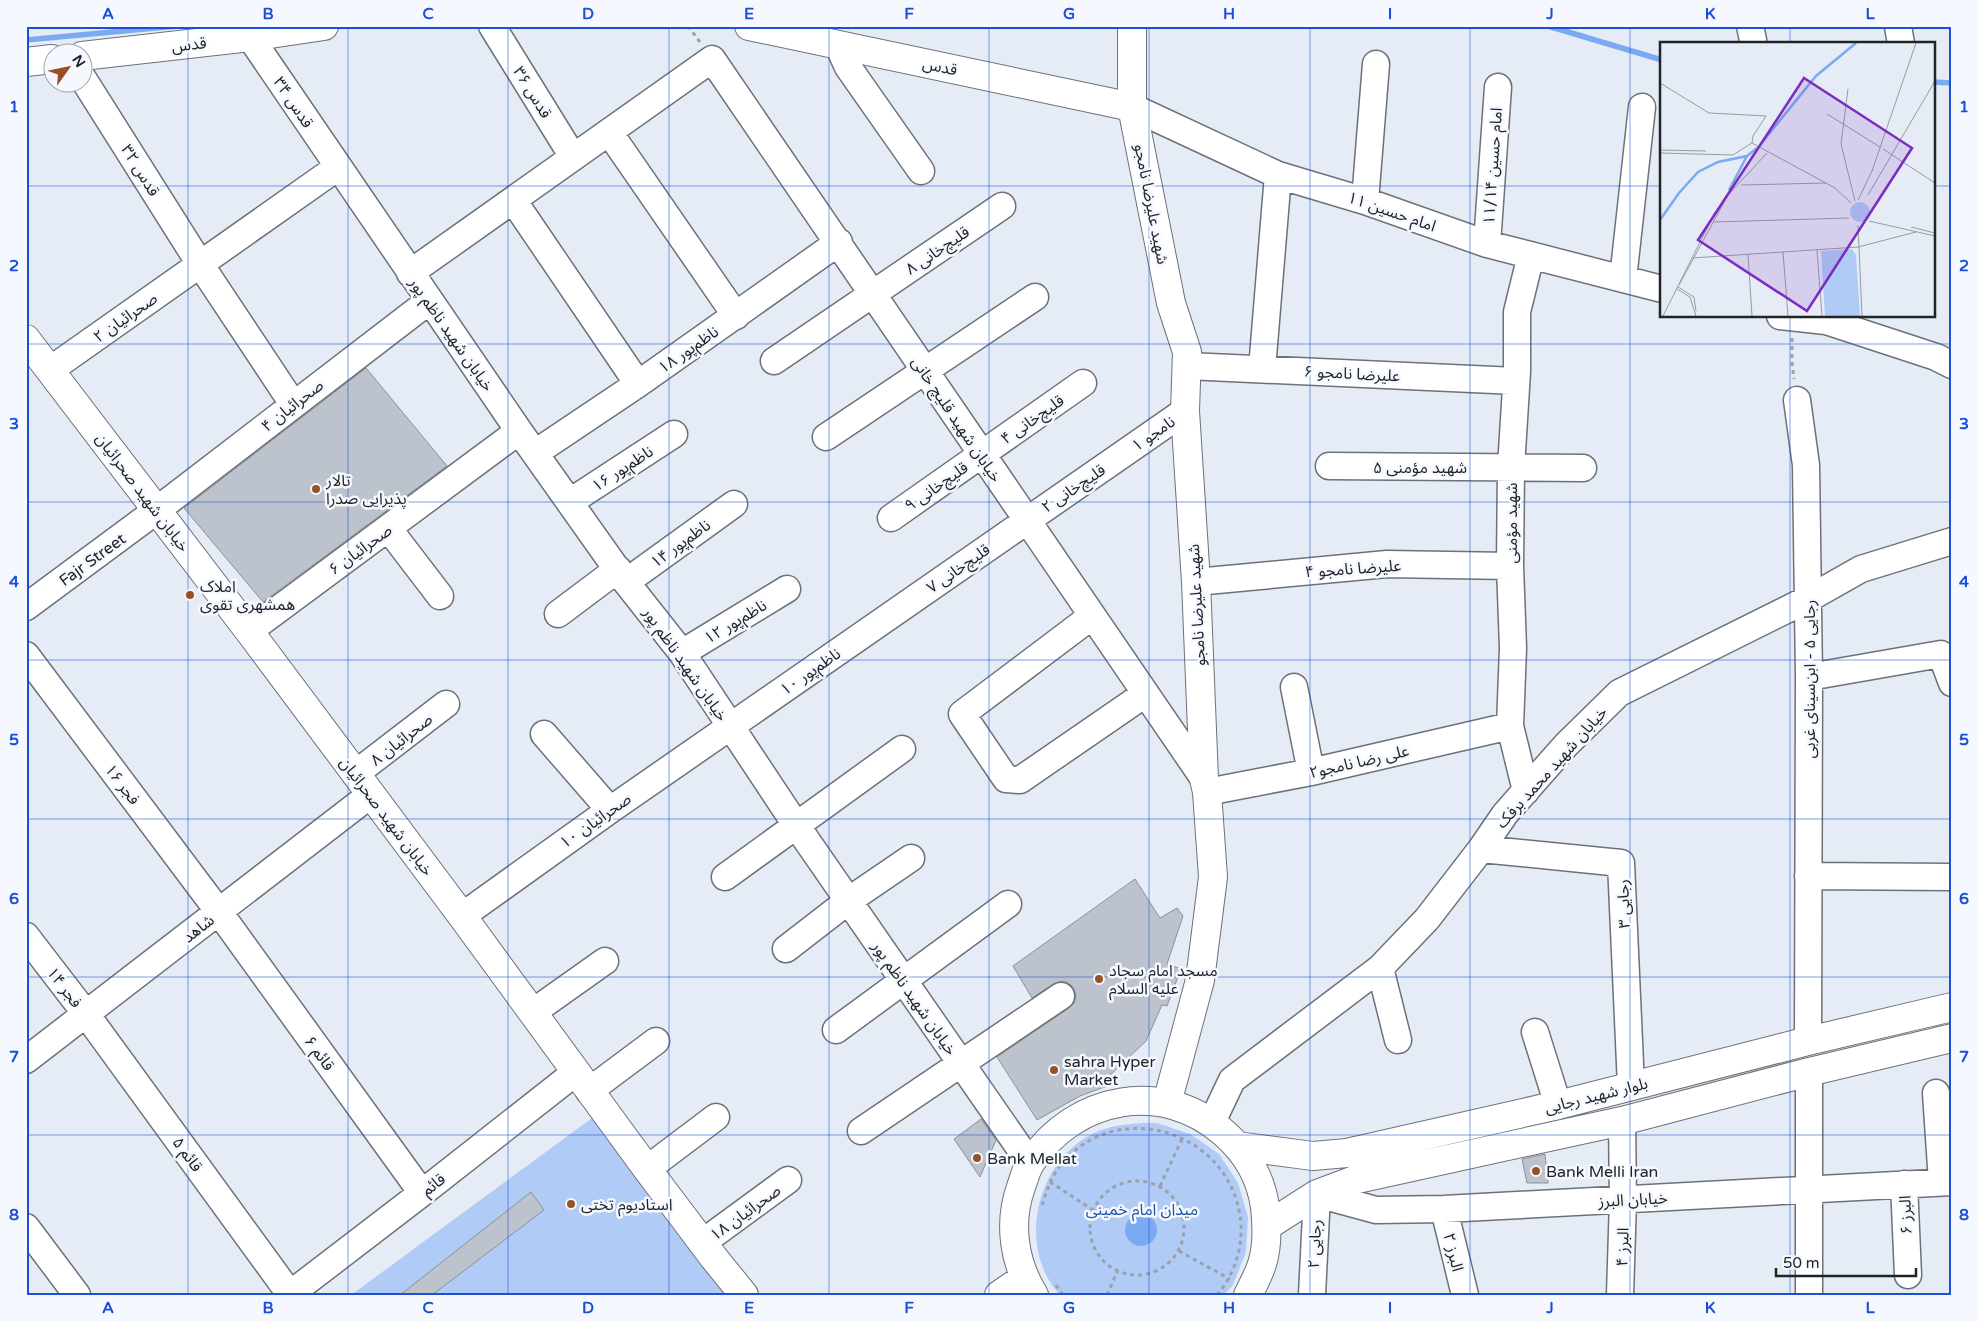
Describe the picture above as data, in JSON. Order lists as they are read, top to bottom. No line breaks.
{"streets":{"main road":["قدس","شهید علیرضا نامجو","خیابان شهید صحرائیان","بلوار شهید رجایی"],"street":["قدس ۳۶","قدس ۳۴","امام حسین ۱۱/۱۴","قدس ۳۲","امام حسین ۱۱","قلیچ‌خانی ۸","صحرائیان ۲","خیابان شهید ناظم پور","ناظم‌پور ۱۸","علیرضا نامجو ۶","صحرائیان ۴","خیابان شهید قلیچ خانی","قلیچ‌خانی ۴","نامجو ۱","شهید مؤمنی ۵","ناظم‌پور ۱۶","قلیچ‌خانی ۹","قلیچ‌خانی ۲","شهید مؤمنی","ناظم‌پور ۱۴","صحرائیان ۶","Fajr Street","قلیچ‌خانی ۷","علیرضا نامجو ۴","ناظم‌پور ۱۲","ناظم‌پور ۱۰","رجایی ۵ - ابن‌سینای غربی","صحرائیان ۸","علی رضا نامجو۲","خیابان شهید محمد برفک","فجر ۱۶","صحرائیان ۱۰","رجایی ۳","شاهد","فجر ۱۴","قائم ۶","قائم ۵","قائم","خیابان البرز","صحرائیان ۱۸","البرز ۶","رجایی ۲","البرز ۴","البرز ۲"]},"crossings":[["قدس","قدس ۳۴"],["قدس","شهید علیرضا نامجو"],["قدس","امام حسین ۱۱"],["قدس ۳۴","صحرائیان ۲"],["قدس ۳۴","خیابان شهید ناظم پور"],["امام حسین ۱۱/۱۴","امام حسین ۱۱"],["قدس ۳۲","صحرائیان ۲"],["قدس ۳۲","صحرائیان ۴"],["شهید علیرضا نامجو","امام حسین ۱۱"],["شهید علیرضا نامجو","علیرضا نامجو ۶"],["شهید علیرضا نامجو","خیابان شهید قلیچ خانی"],["شهید علیرضا نامجو","نامجو ۱"],["شهید علیرضا نامجو","علیرضا نامجو ۴"],["شهید علیرضا نامجو","علی رضا نامجو۲"],["امام حسین ۱۱","شهید مؤمنی"],["قلیچ‌خانی ۸","خیابان شهید قلیچ خانی"],["صحرائیان ۲","خیابان شهید ناظم پور"],["صحرائیان ۲","خیابان شهید صحرائیان"],["خیابان شهید ناظم پور","ناظم‌پور ۱۸"],["خیابان شهید ناظم پور","صحرائیان ۴"],["خیابان شهید ناظم پور","ناظم‌پور ۱۶"],["خیابان شهید ناظم پور","ناظم‌پور ۱۴"],["خیابان شهید ناظم پور","صحرائیان ۶"],["خیابان شهید ناظم پور","ناظم‌پور ۱۲"],["خیابان شهید ناظم پور","ناظم‌پور ۱۰"],["خیابان شهید ناظم پور","صحرائیان ۱۰"],["ناظم‌پور ۱۸","خیابان شهید قلیچ خانی"],["علیرضا نامجو ۶","شهید مؤمنی"],["صحرائیان ۴","خیابان شهید صحرائیان"],["صحرائیان ۴","Fajr Street"],["خیابان شهید قلیچ خانی","قلیچ‌خانی ۴"],["خیابان شهید قلیچ خانی","قلیچ‌خانی ۹"],["خیابان شهید قلیچ خانی","قلیچ‌خانی ۲"],["خیابان شهید قلیچ خانی","قلیچ‌خانی ۷"],["خیابان شهید قلیچ خانی","علی رضا نامجو۲"],["قلیچ‌خانی ۴","قلیچ‌خانی ۹"],["نامجو ۱","قلیچ‌خانی ۲"],["شهید مؤمنی ۵","شهید مؤمنی"],["قلیچ‌خانی ۲","قلیچ‌خانی ۷"],["خیابان شهید صحرائیان","صحرائیان ۶"],["خیابان شهید صحرائیان","Fajr Street"],["خیابان شهید صحرائیان","صحرائیان ۸"],["خیابان شهید صحرائیان","صحرائیان ۱۰"],["خیابان شهید صحرائیان","شاهد"],["خیابان شهید صحرائیان","قائم"],["خیابان شهید صحرائیان","صحرائیان ۱۸"],["شهید مؤمنی","علیرضا نامجو ۴"],["شهید مؤمنی","علی رضا نامجو۲"],["شهید مؤمنی","خیابان شهید محمد برفک"],["قلیچ‌خانی ۷","ناظم‌پور ۱۰"],["ناظم‌پور ۱۰","صحرائیان ۱۰"],["رجایی ۵ - ابن‌سینای غربی","خیابان شهید محمد برفک"],["رجایی ۵ - ابن‌سینای غربی","بلوار شهید رجایی"],["صحرائیان ۸","شاهد"],["خیابان شهید محمد برفک","رجایی ۳"],["فجر ۱۶","شاهد"],["فجر ۱۶","قائم ۶"],["رجایی ۳","بلوار شهید رجایی"],["شاهد","فجر ۱۴"],["شاهد","قائم ۶"],["شاهد","قائم ۵"],["فجر ۱۴","قائم ۵"],["قائم ۶","قائم"],["بلوار شهید رجایی","خیابان البرز"],["بلوار شهید رجایی","رجایی ۲"],["بلوار شهید رجایی","البرز ۴"],["قائم ۵","قائم"],["خیابان البرز","البرز ۶"],["خیابان البرز","رجایی ۲"],["خیابان البرز","البرز ۴"],["خیابان البرز","البرز ۲"]],"parks":["میدان امام خمینی"],"places":["تالار پذیرایی صدرا","املاک همشهری تقوی","مسجد امام سجاد علیه السلام","sahra Hyper Market","Bank Mellat","Bank Melli Iran","استادیوم تختی"],"scale_bar":"50 m","north":"top right","grid":{"columns":["A","B","C","D","E","F","G","H","I","J","K","L"],"rows":["1","2","3","4","5","6","7","8"]}}
